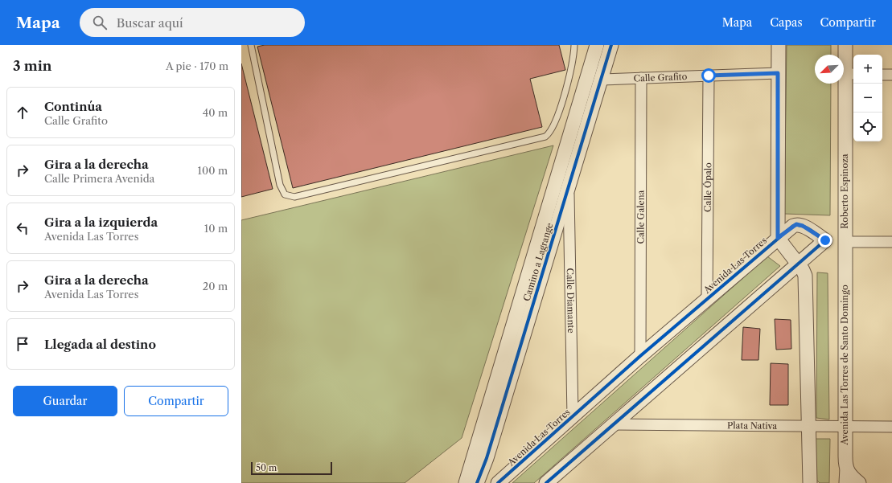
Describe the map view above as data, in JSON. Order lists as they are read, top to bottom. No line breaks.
{"streets":{"street":["Calle Grafito","Calle Ópalo","Roberto Espinoza","Calle Galena","Camino a Lagrange","Avenida Las Torres","Calle Diamante","Avenida Las Torres de Santo Domingo","Plata Nativa"]},"crossings":[["Calle Grafito","Calle Ópalo"],["Calle Grafito","Calle Galena"],["Calle Grafito","Camino a Lagrange"],["Calle Ópalo","Avenida Las Torres"],["Roberto Espinoza","Avenida Las Torres"],["Roberto Espinoza","Avenida Las Torres de Santo Domingo"],["Calle Galena","Avenida Las Torres"],["Camino a Lagrange","Calle Diamante"],["Avenida Las Torres","Calle Diamante"],["Avenida Las Torres","Avenida Las Torres de Santo Domingo"],["Avenida Las Torres de Santo Domingo","Plata Nativa"]],"scale_bar":"50 m","north":"bottom left","page":{"header":"Mapa","search":"Buscar aquí","nav":["Mapa","Capas","Compartir"],"heading":["3 min","A pie · 170 m"],"map_buttons":["+","−"],"list":[["Continúa","Calle Grafito","40 m"],["Gira a la derecha","Calle Primera Avenida","100 m"],["Gira a la izquierda","Avenida Las Torres","10 m"],["Gira a la derecha","Avenida Las Torres","20 m"],"Llegada al destino"],"buttons":["Guardar","Compartir"],"scale":"50 m"}}
